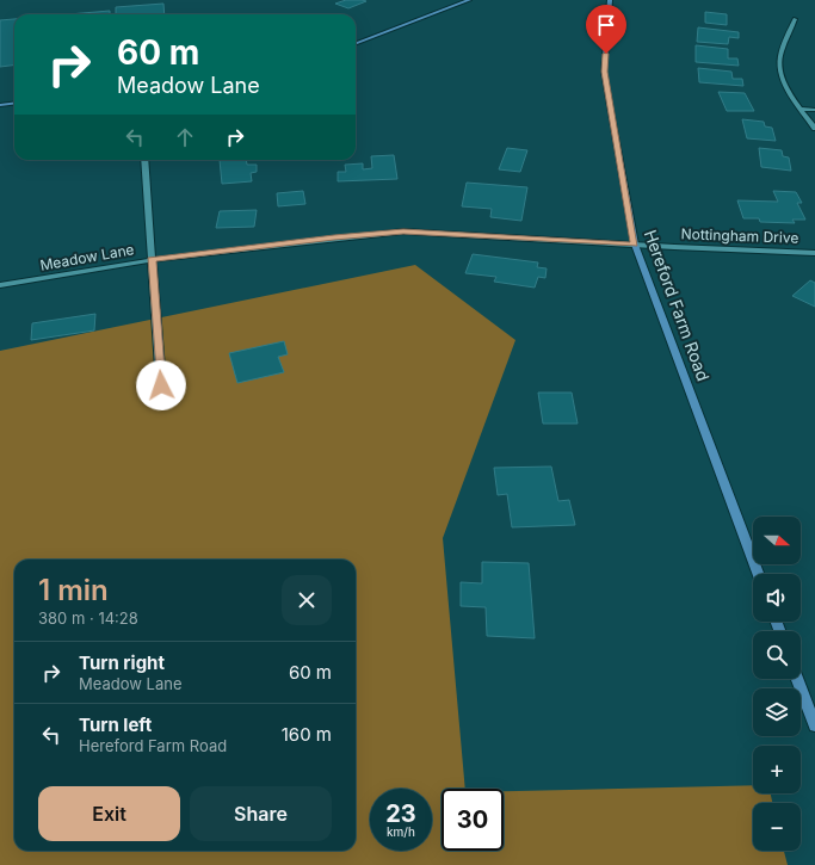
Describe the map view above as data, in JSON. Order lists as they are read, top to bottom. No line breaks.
{"streets":{"street":["Nottingham Drive","Meadow Lane","Hereford Farm Road"]},"crossings":[["Nottingham Drive","Meadow Lane"],["Nottingham Drive","Hereford Farm Road"],["Meadow Lane","Hereford Farm Road"]],"north":"right","page":{"turn":["60 m","Meadow Lane"],"map_buttons":["+","−"],"heading":["1 min","380 m · 14:28"],"list":[{"name":"Turn right","note":"Meadow Lane","value":"60 m"},{"name":"Turn left","note":"Hereford Farm Road","value":"160 m"}],"buttons":["Exit","Share"],"speed":"23 km/h","limit":"30"}}
